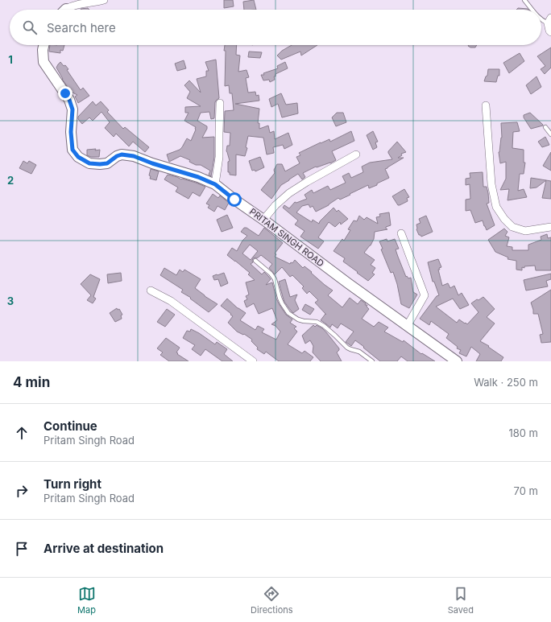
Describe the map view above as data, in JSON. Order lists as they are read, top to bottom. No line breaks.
{"streets":{"street":["PRITAM SINGH ROAD"]},"page":{"search":"Search here","heading":["4 min","Walk · 250 m"],"list":[["Continue","Pritam Singh Road","180 m"],["Turn right","Pritam Singh Road","70 m"],"Arrive at destination"],"nav":["Map","Directions","Saved"]},"grid":{"rows":["1","2","3"]}}
